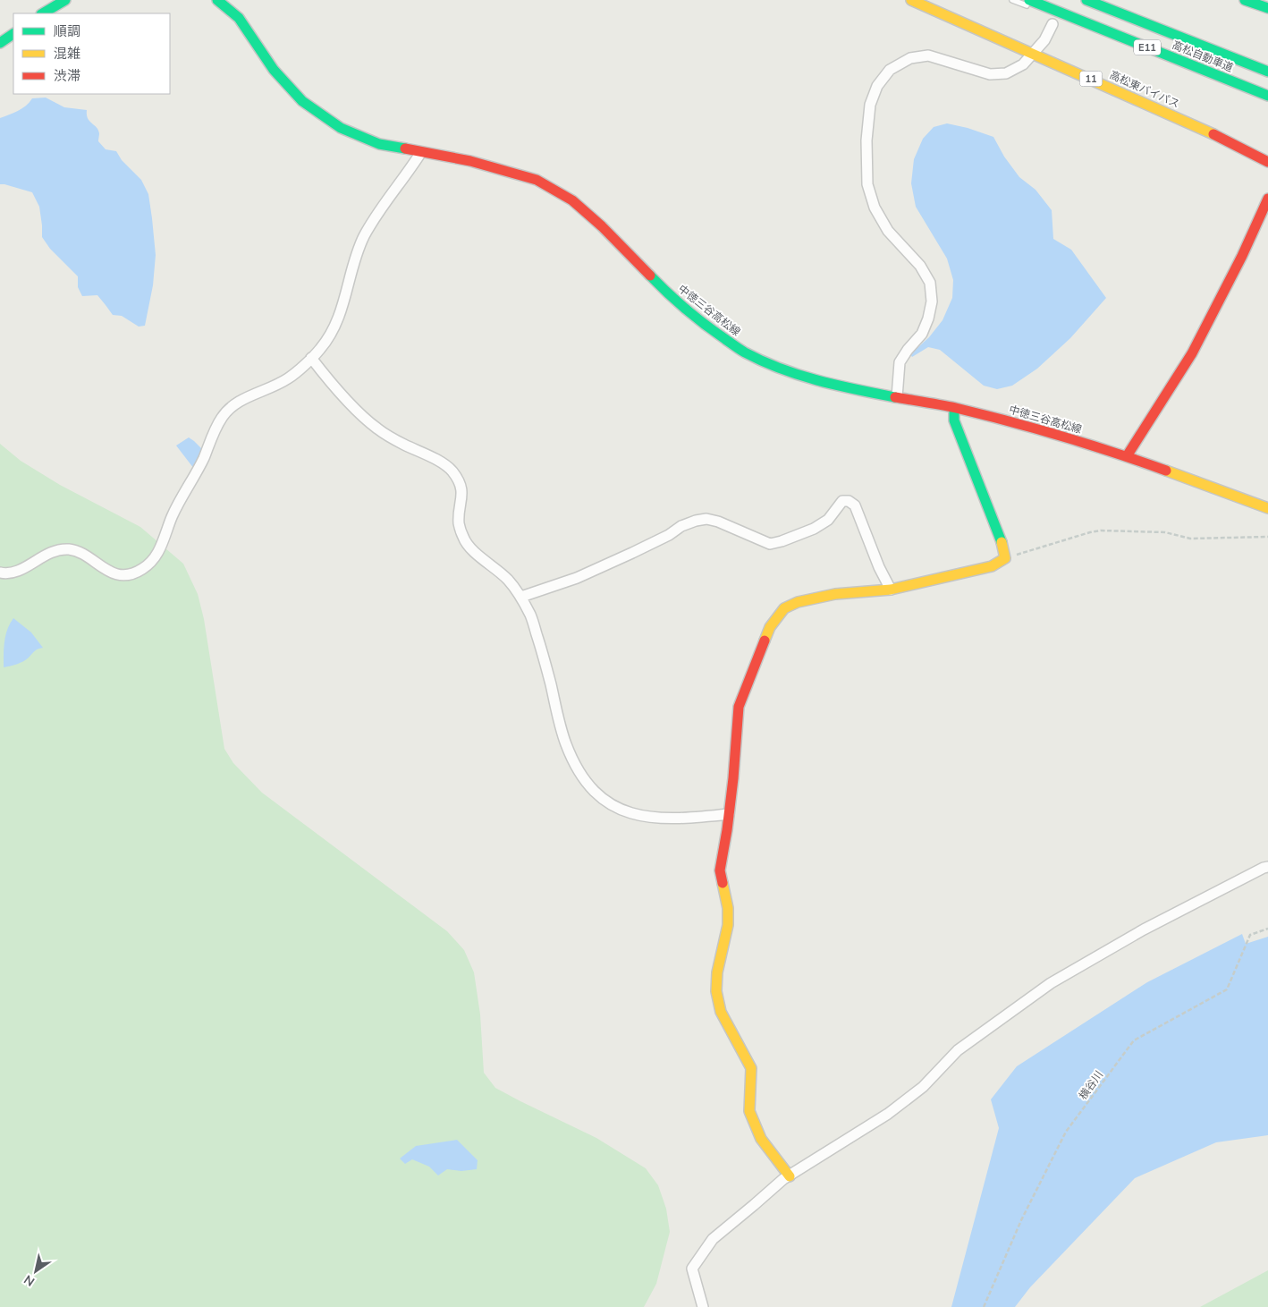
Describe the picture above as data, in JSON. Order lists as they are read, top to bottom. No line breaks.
{"streets":{"main road":["E11","高松自動車道","11","高松東バイパス","中徳三谷高松線"],"path":["横谷川"]},"legend":["順調","混雑","渋滞"],"north":"bottom left"}
